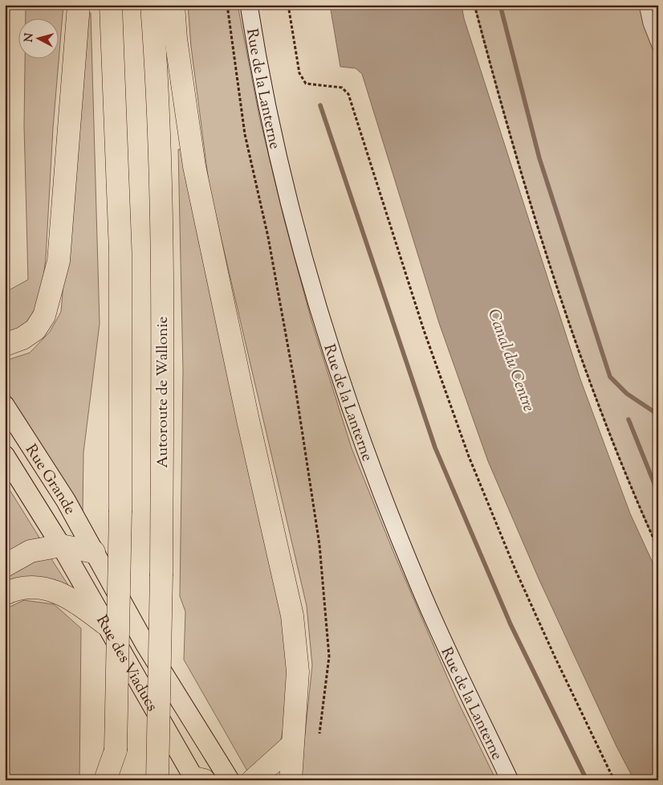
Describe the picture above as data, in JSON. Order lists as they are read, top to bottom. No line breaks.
{"streets":{"highway":["Autoroute de Wallonie"],"main road":["Rue de la Lanterne","Rue Grande","Rue des Viaducs"]},"crossings":[["Rue Grande","Rue des Viaducs"]],"water":["Canal du Centre"],"north":"left"}
